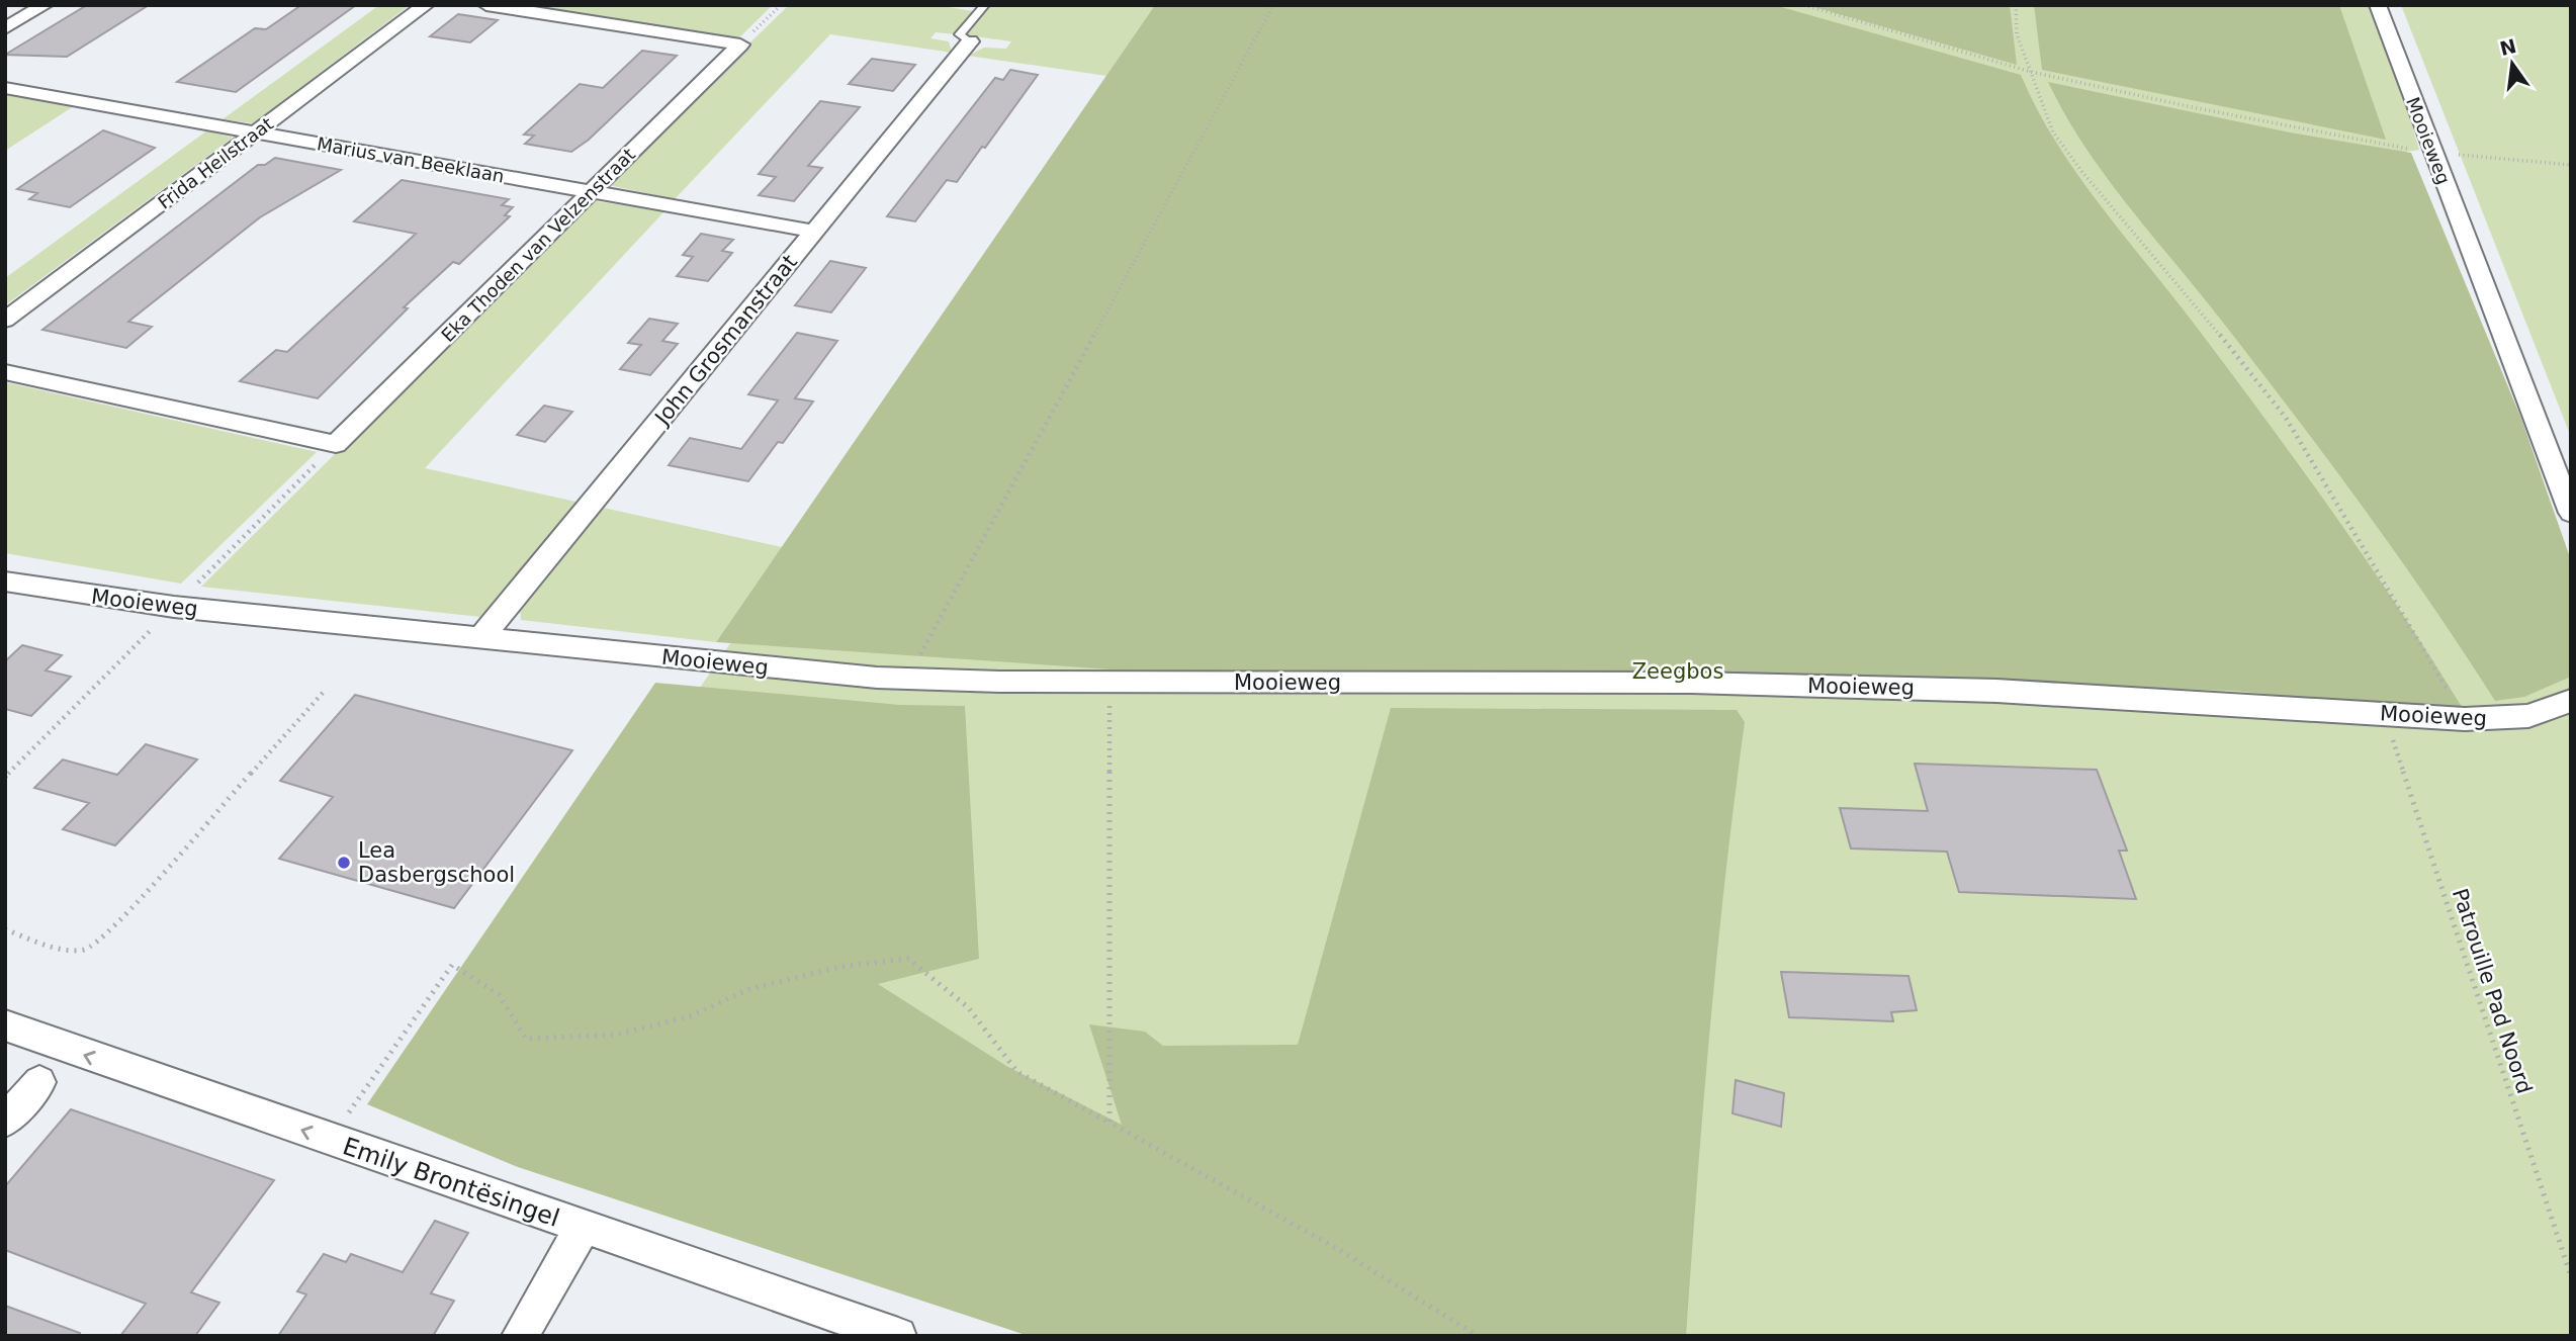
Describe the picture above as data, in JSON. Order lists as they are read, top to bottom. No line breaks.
{"streets":{"street":["Mooieweg","Marius van Beeklaan","Frida Heilstraat","Eka Thoden van Velzenstraat","John Grosmanstraat","Emily Brontësingel"],"path":["Patrouille Pad Noord"]},"crossings":[["Mooieweg","John Grosmanstraat"],["Mooieweg","Patrouille Pad Noord"],["Marius van Beeklaan","Frida Heilstraat"],["Marius van Beeklaan","Eka Thoden van Velzenstraat"],["Marius van Beeklaan","John Grosmanstraat"]],"one_way":["Emily Brontësingel"],"parks":["Zeegbos"],"places":["Lea Dasbergschool"],"north":"top"}
